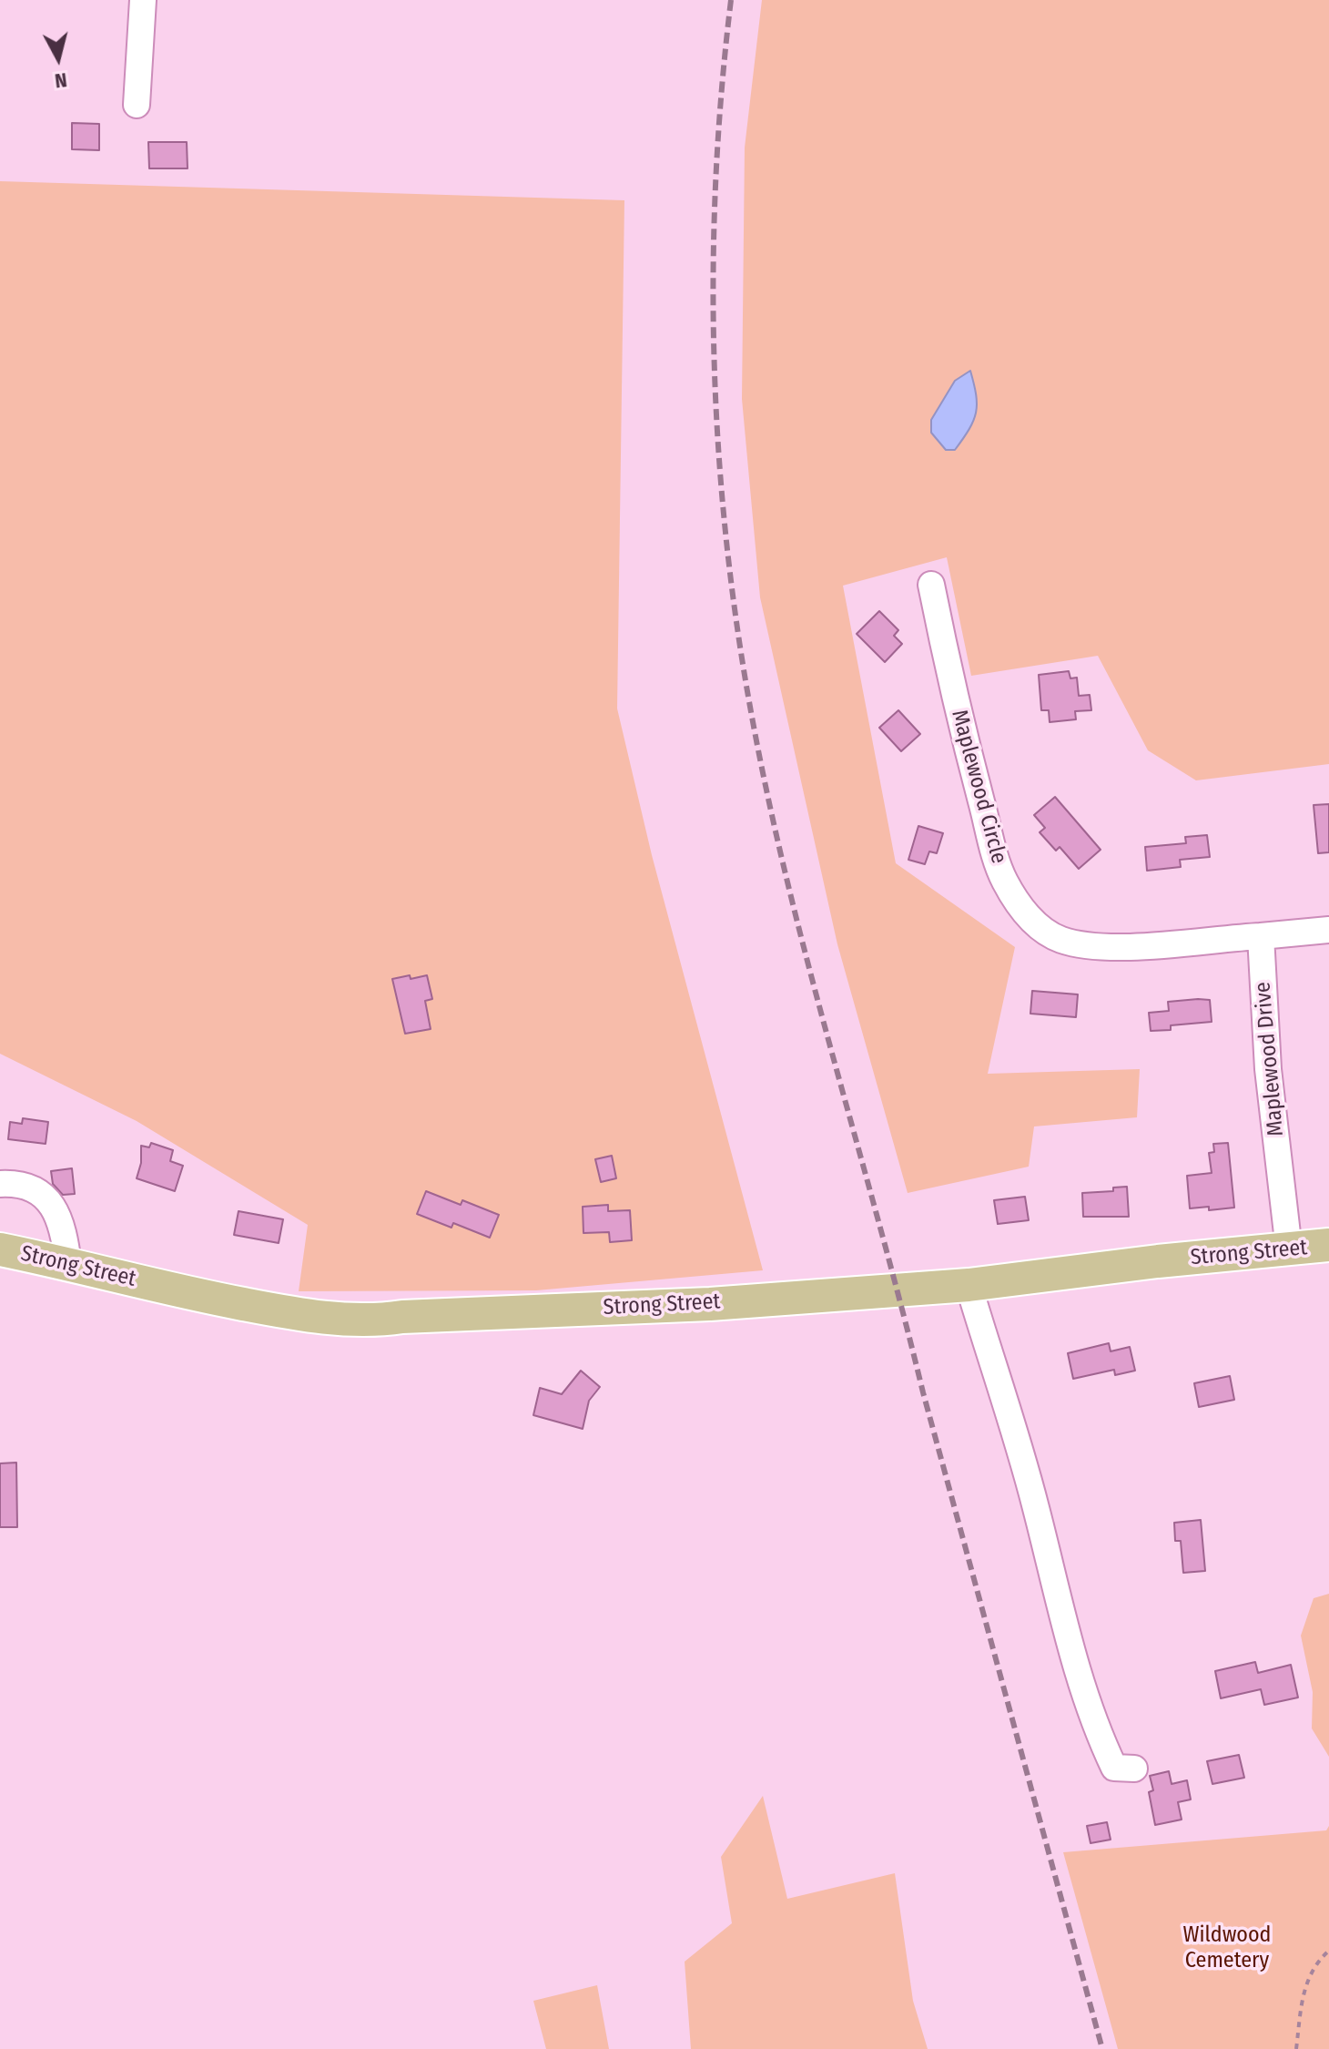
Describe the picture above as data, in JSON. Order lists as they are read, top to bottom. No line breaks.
{"streets":{"main road":["Strong Street"],"street":["Maplewood Circle","Maplewood Drive"]},"crossings":[["Maplewood Circle","Maplewood Drive"],["Maplewood Drive","Strong Street"]],"parks":["Wildwood Cemetery"],"north":"bottom"}
